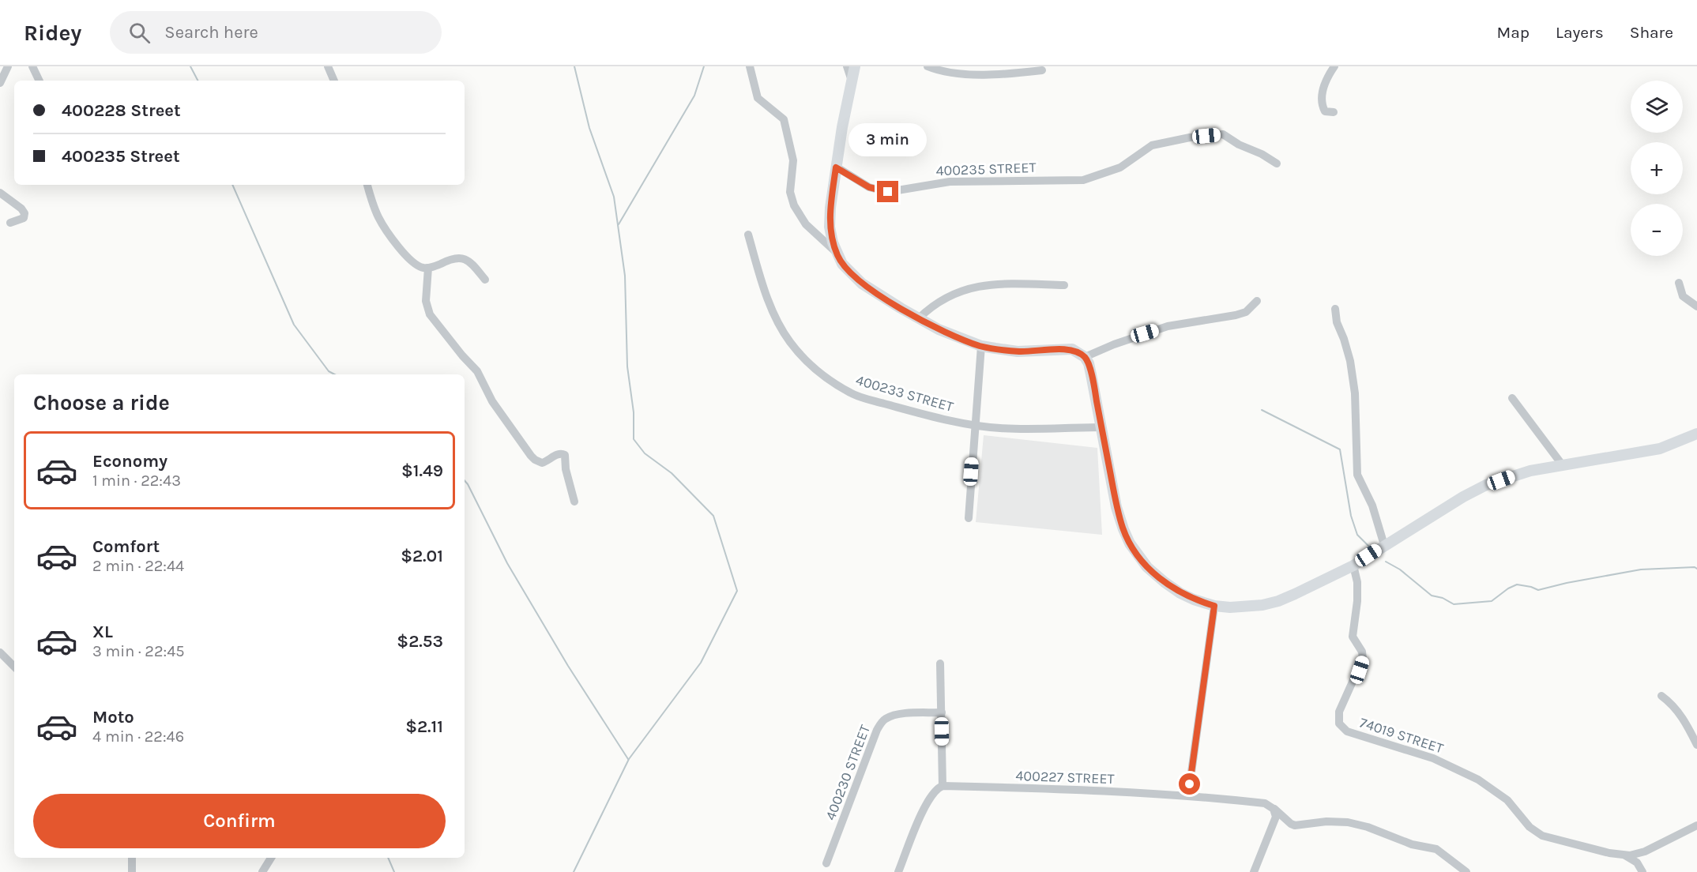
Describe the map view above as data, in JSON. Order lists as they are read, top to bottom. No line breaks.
{"streets":{"street":["400235 STREET","400233 STREET","74019 STREET","400230 STREET","400227 STREET"]},"page":{"header":"Ridey","search":"Search here","nav":["Map","Layers","Share"],"map_buttons":["+","−"],"banner":["400228 Street","400235 Street"],"bubble":"3 min","heading":"Choose a ride","list":[{"name":"Economy","note":"1 min · 22:43","value":"$1.49"},{"name":"Comfort","note":"2 min · 22:44","value":"$2.01"},{"name":"XL","note":"3 min · 22:45","value":"$2.53"},{"name":"Moto","note":"4 min · 22:46","value":"$2.11"}],"buttons":"Confirm"}}
